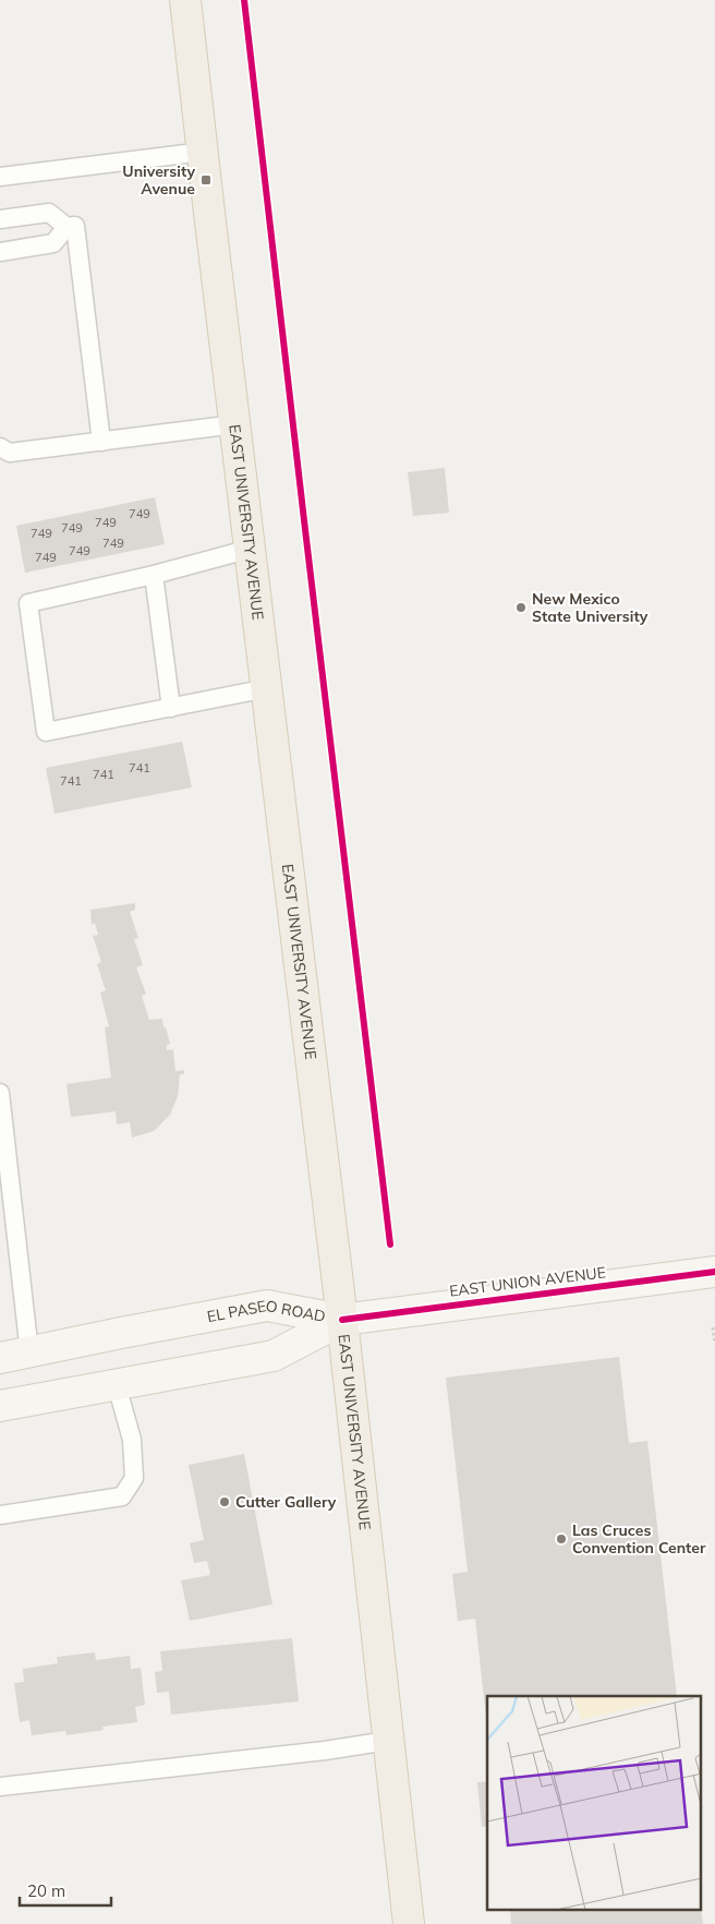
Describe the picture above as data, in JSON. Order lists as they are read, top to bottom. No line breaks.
{"streets":{"main road":["EAST UNIVERSITY AVENUE","EAST UNION AVENUE","EL PASEO ROAD"]},"crossings":[["EAST UNIVERSITY AVENUE","EAST UNION AVENUE"],["EAST UNIVERSITY AVENUE","EL PASEO ROAD"],["EAST UNION AVENUE","EL PASEO ROAD"]],"places":{"transit":["University Avenue"],"other":["New Mexico State University","Cutter Gallery","Las Cruces Convention Center"]},"house_numbers":["749","749","749","749","749","749","749","741","741","741"],"scale_bar":"20 m"}
